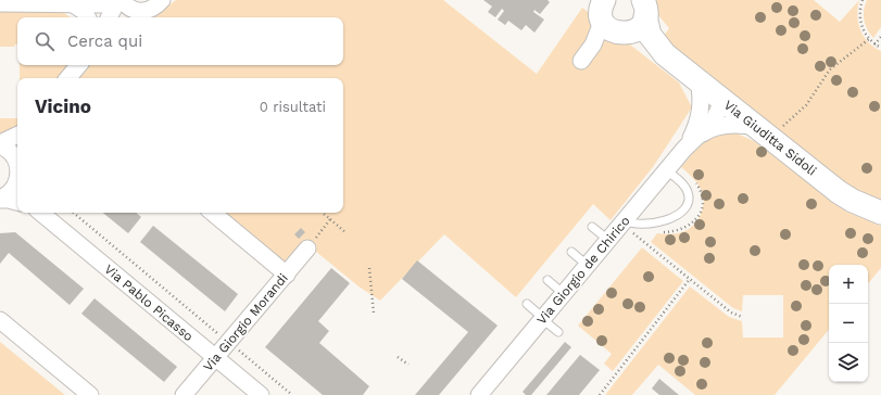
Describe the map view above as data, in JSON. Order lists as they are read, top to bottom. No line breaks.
{"streets":{"street":["Via Giuditta Sidoli","Via Giorgio de Chirico","Via Pablo Picasso","Via Giorgio Morandi"]},"crossings":[["Via Giuditta Sidoli","Via Giorgio de Chirico"],["Via Pablo Picasso","Via Giorgio Morandi"]],"page":{"search":"Cerca qui","heading":["Vicino","0 risultati"],"map_buttons":["+","−"]}}
